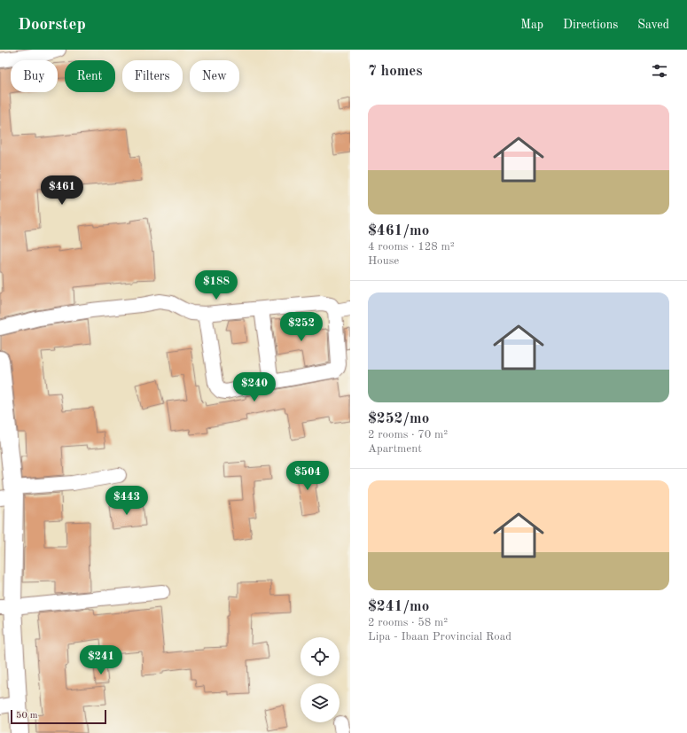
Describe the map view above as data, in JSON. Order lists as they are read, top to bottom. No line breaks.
{"scale_bar":"50 m","page":{"header":"Doorstep","nav":["Map","Directions","Saved"],"heading":"7 homes","chip":["Buy","Rent","Filters","New"],"list":[{"name":"$461/mo","note":"4 rooms · 128 m² · House"},{"name":"$252/mo","note":"2 rooms · 70 m² · Apartment"},{"name":"$241/mo","note":"2 rooms · 58 m² · Lipa - Ibaan Provincial Road"}],"price":["$461","$188","$252","$240","$504","$443","$241"],"scale":"50 m"}}
